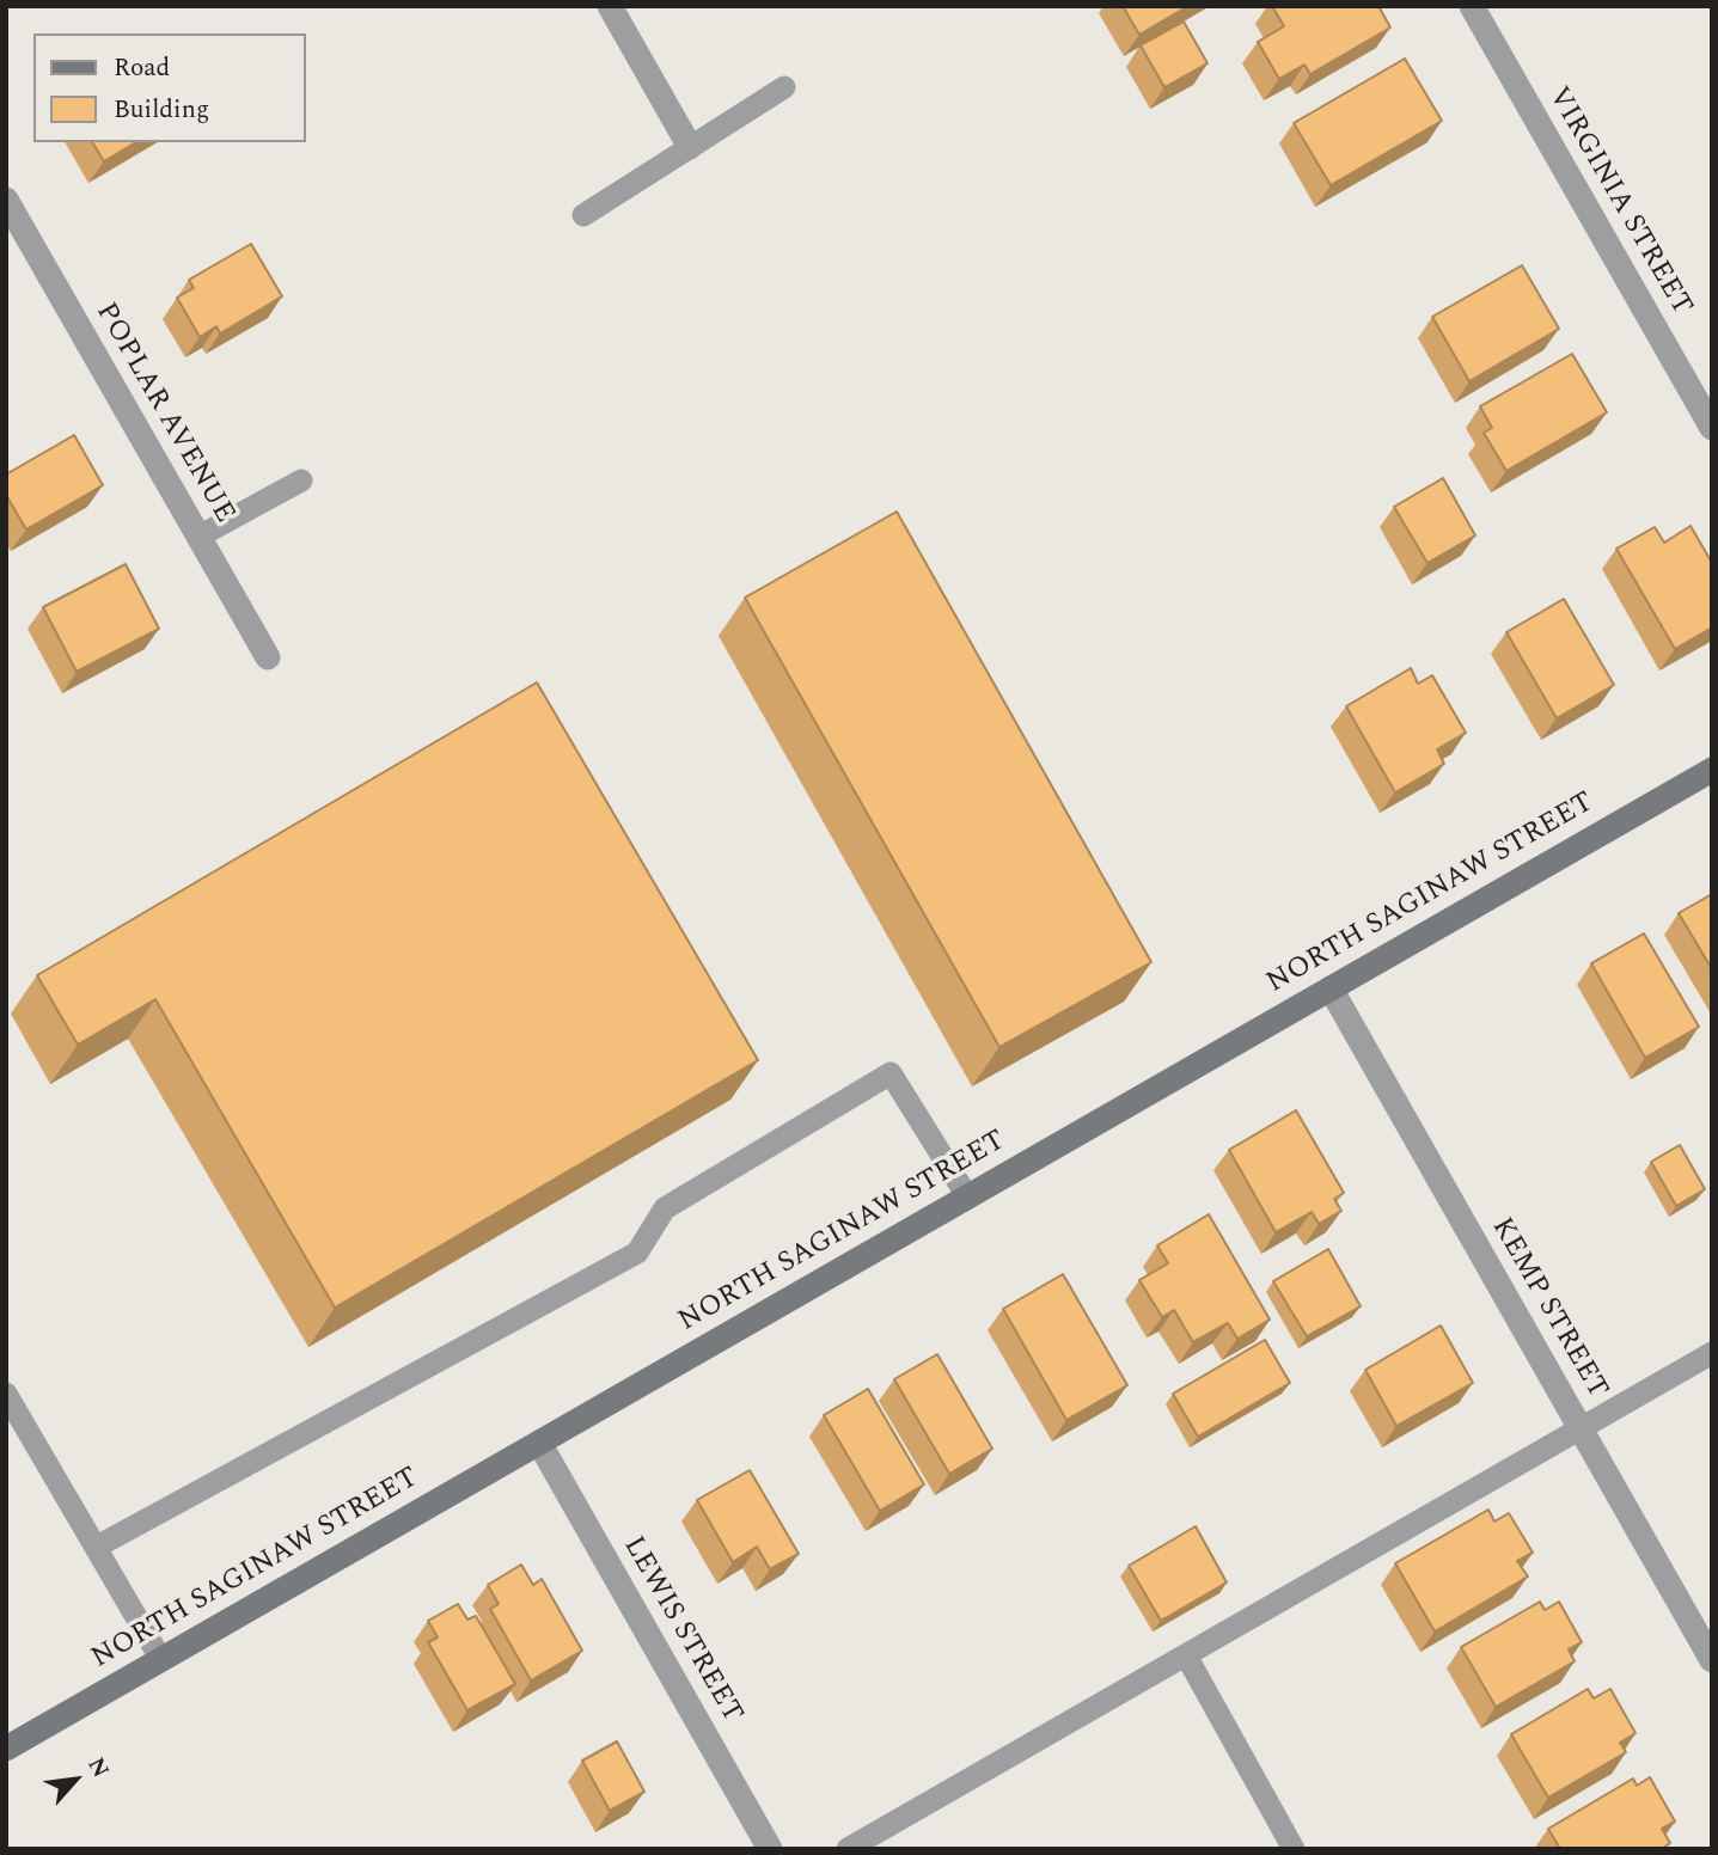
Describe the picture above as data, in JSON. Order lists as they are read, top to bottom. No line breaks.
{"streets":{"street":["VIRGINIA STREET","POPLAR AVENUE","NORTH SAGINAW STREET","KEMP STREET","LEWIS STREET"]},"crossings":[["NORTH SAGINAW STREET","KEMP STREET"],["NORTH SAGINAW STREET","LEWIS STREET"]],"legend":["Road","Building"],"north":"top right"}
